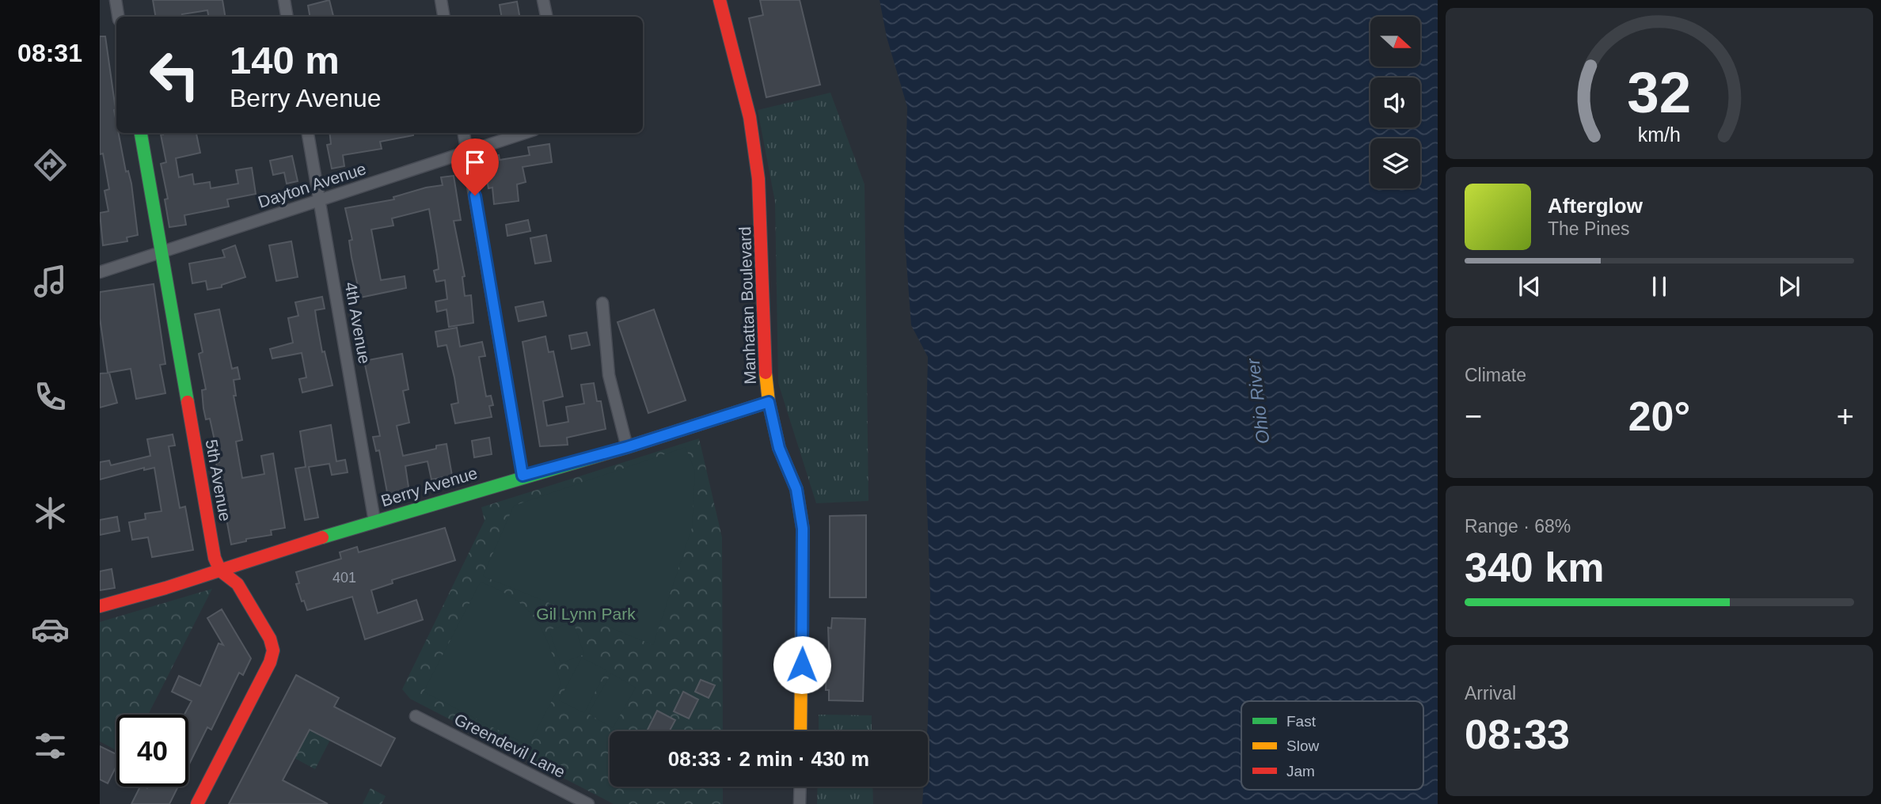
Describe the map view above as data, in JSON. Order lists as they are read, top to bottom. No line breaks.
{"streets":{"street":["Dayton Avenue","Manhattan Boulevard","4th Avenue","5th Avenue","Berry Avenue","Greendevil Lane"]},"crossings":[["Dayton Avenue","4th Avenue"],["Dayton Avenue","5th Avenue"],["Manhattan Boulevard","Berry Avenue"],["4th Avenue","Berry Avenue"],["5th Avenue","Berry Avenue"]],"water":["Ohio River"],"parks":["Gil Lynn Park"],"house_numbers":["401"],"legend":["Fast","Slow","Jam"],"north":"right","page":{"tabs":"08:31","turn":["140 m","Berry Avenue"],"song":["Afterglow","The Pines"],"tile":["Climate",["Range · 68%","340 km"],["Arrival","08:33"]],"heat":["−","20°","+"],"limit":"40","trip":"08:33 · 2 min · 430 m","gauge":["32","km/h"]}}
